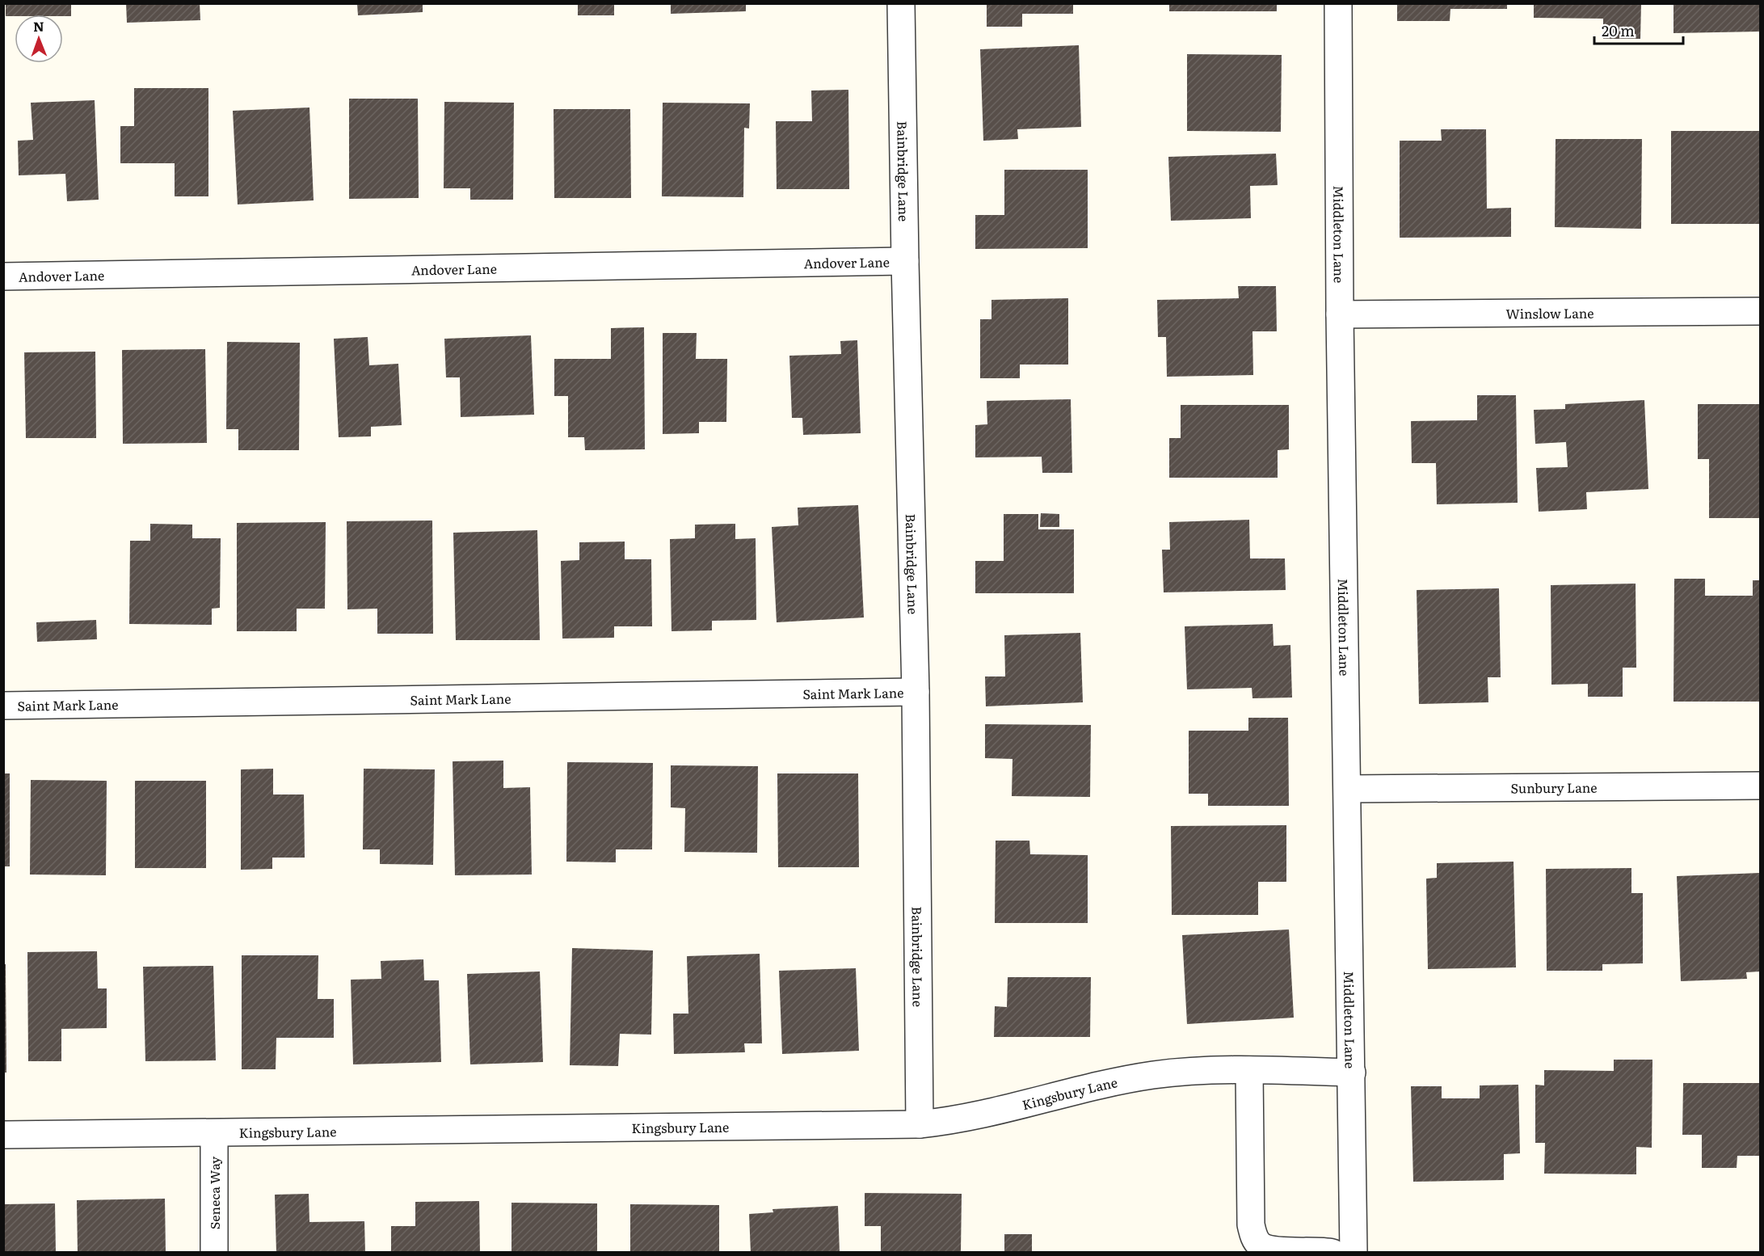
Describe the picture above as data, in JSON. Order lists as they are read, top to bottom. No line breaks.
{"streets":{"street":["Bainbridge Lane","Middleton Lane","Andover Lane","Winslow Lane","Saint Mark Lane","Sunbury Lane","Kingsbury Lane","Seneca Way"]},"crossings":[["Bainbridge Lane","Andover Lane"],["Bainbridge Lane","Saint Mark Lane"],["Bainbridge Lane","Kingsbury Lane"],["Middleton Lane","Winslow Lane"],["Middleton Lane","Sunbury Lane"],["Middleton Lane","Kingsbury Lane"],["Kingsbury Lane","Seneca Way"]],"scale_bar":"20 m","north":"top"}
